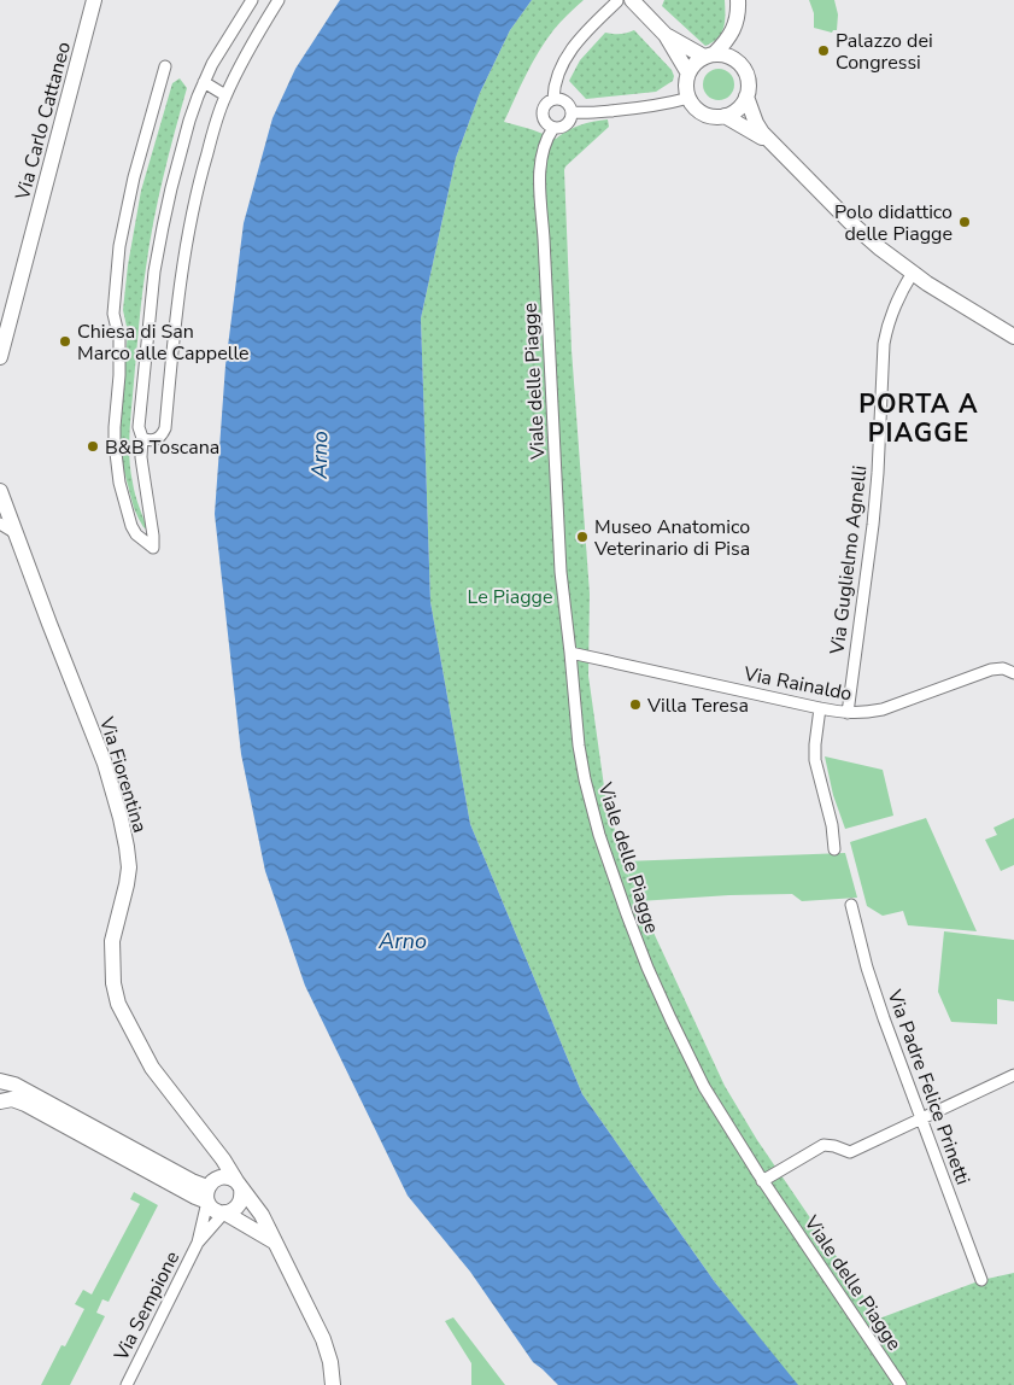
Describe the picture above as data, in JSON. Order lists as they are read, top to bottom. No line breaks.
{"streets":{"main road":["Via Carlo Cattaneo","Via Fiorentina"],"street":["Viale delle Piagge","Via Guglielmo Agnelli","Via Rainaldo","Via Padre Felice Prinetti","Via Sempione"]},"crossings":[["Viale delle Piagge","Via Rainaldo"],["Via Guglielmo Agnelli","Via Rainaldo"],["Via Fiorentina","Via Sempione"]],"districts":["PORTA A PIAGGE"],"water":["Arno"],"parks":["Le Piagge"],"places":["Palazzo dei Congressi","Polo didattico delle Piagge","Chiesa di San Marco alle Cappelle","B&B Toscana","Museo Anatomico Veterinario di Pisa","Villa Teresa"]}
